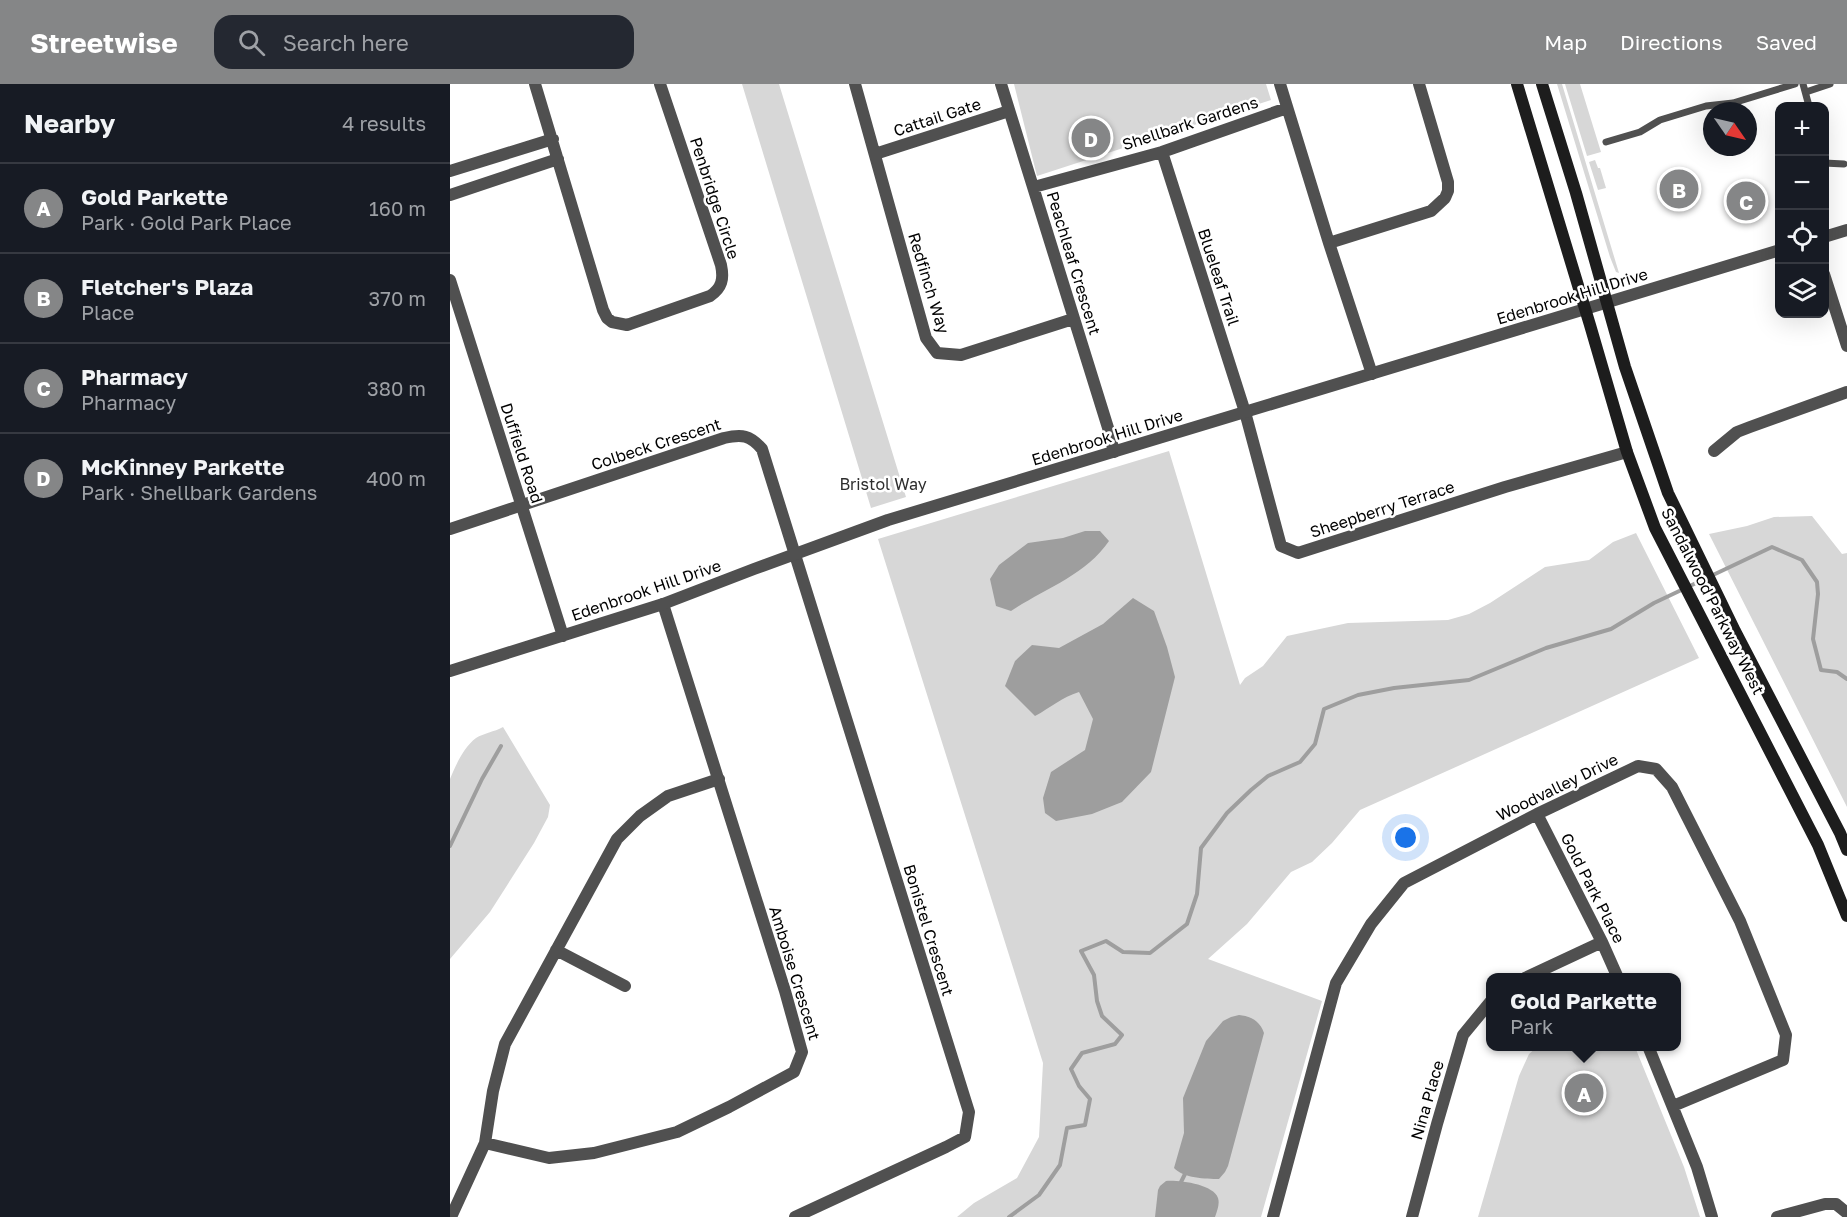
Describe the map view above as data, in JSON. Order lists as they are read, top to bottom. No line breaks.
{"streets":{"main road":["Sandalwood Parkway West"],"street":["Cattail Gate","Shellbark Gardens","Penbridge Circle","Peachleaf Crescent","Blueleaf Trail","Redfinch Way","Edenbrook Hill Drive","Colbeck Crescent","Duffield Road","Sheepberry Terrace","Woodvalley Drive","Gold Park Place","Bonistel Crescent","Amboise Crescent","Nina Place"]},"crossings":[["Cattail Gate","Peachleaf Crescent"],["Cattail Gate","Redfinch Way"],["Shellbark Gardens","Peachleaf Crescent"],["Shellbark Gardens","Blueleaf Trail"],["Peachleaf Crescent","Redfinch Way"],["Peachleaf Crescent","Edenbrook Hill Drive"],["Blueleaf Trail","Edenbrook Hill Drive"],["Blueleaf Trail","Sheepberry Terrace"],["Edenbrook Hill Drive","Colbeck Crescent"],["Edenbrook Hill Drive","Duffield Road"],["Edenbrook Hill Drive","Sheepberry Terrace"],["Edenbrook Hill Drive","Sandalwood Parkway West"],["Edenbrook Hill Drive","Bonistel Crescent"],["Edenbrook Hill Drive","Amboise Crescent"],["Colbeck Crescent","Duffield Road"],["Colbeck Crescent","Bonistel Crescent"],["Sheepberry Terrace","Sandalwood Parkway West"],["Woodvalley Drive","Gold Park Place"]],"parks":["Bristol Way"],"north":"bottom right","page":{"header":"Streetwise","search":"Search here","nav":["Map","Directions","Saved"],"heading":["Nearby","4 results"],"map_buttons":["+","−"],"pins":["D","B","C","A"],"list":[{"mark":"A","name":"Gold Parkette","note":"Park · Gold Park Place","value":"160 m"},{"mark":"B","name":"Fletcher's Plaza","note":"Place","value":"370 m"},{"mark":"C","name":"Pharmacy","note":"Pharmacy","value":"380 m"},{"mark":"D","name":"McKinney Parkette","note":"Park · Shellbark Gardens","value":"400 m"}],"popup":["Gold Parkette","Park"]}}
